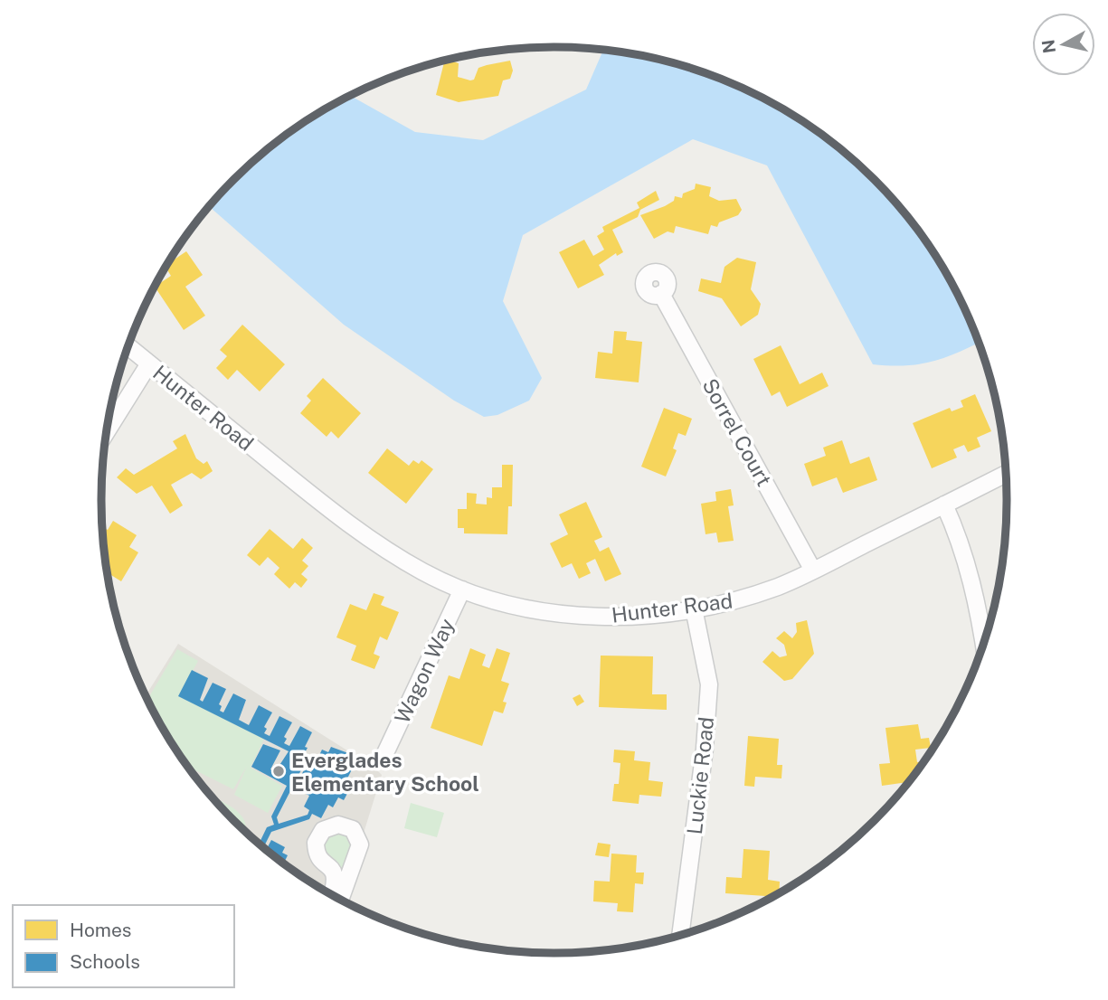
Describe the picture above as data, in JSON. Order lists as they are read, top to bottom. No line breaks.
{"streets":{"street":["Hunter Road","Sorrel Court","Wagon Way","Luckie Road"]},"crossings":[["Hunter Road","Sorrel Court"],["Hunter Road","Wagon Way"],["Hunter Road","Luckie Road"]],"places":["Everglades Elementary School"],"legend":["Homes","Schools"],"north":"left"}
